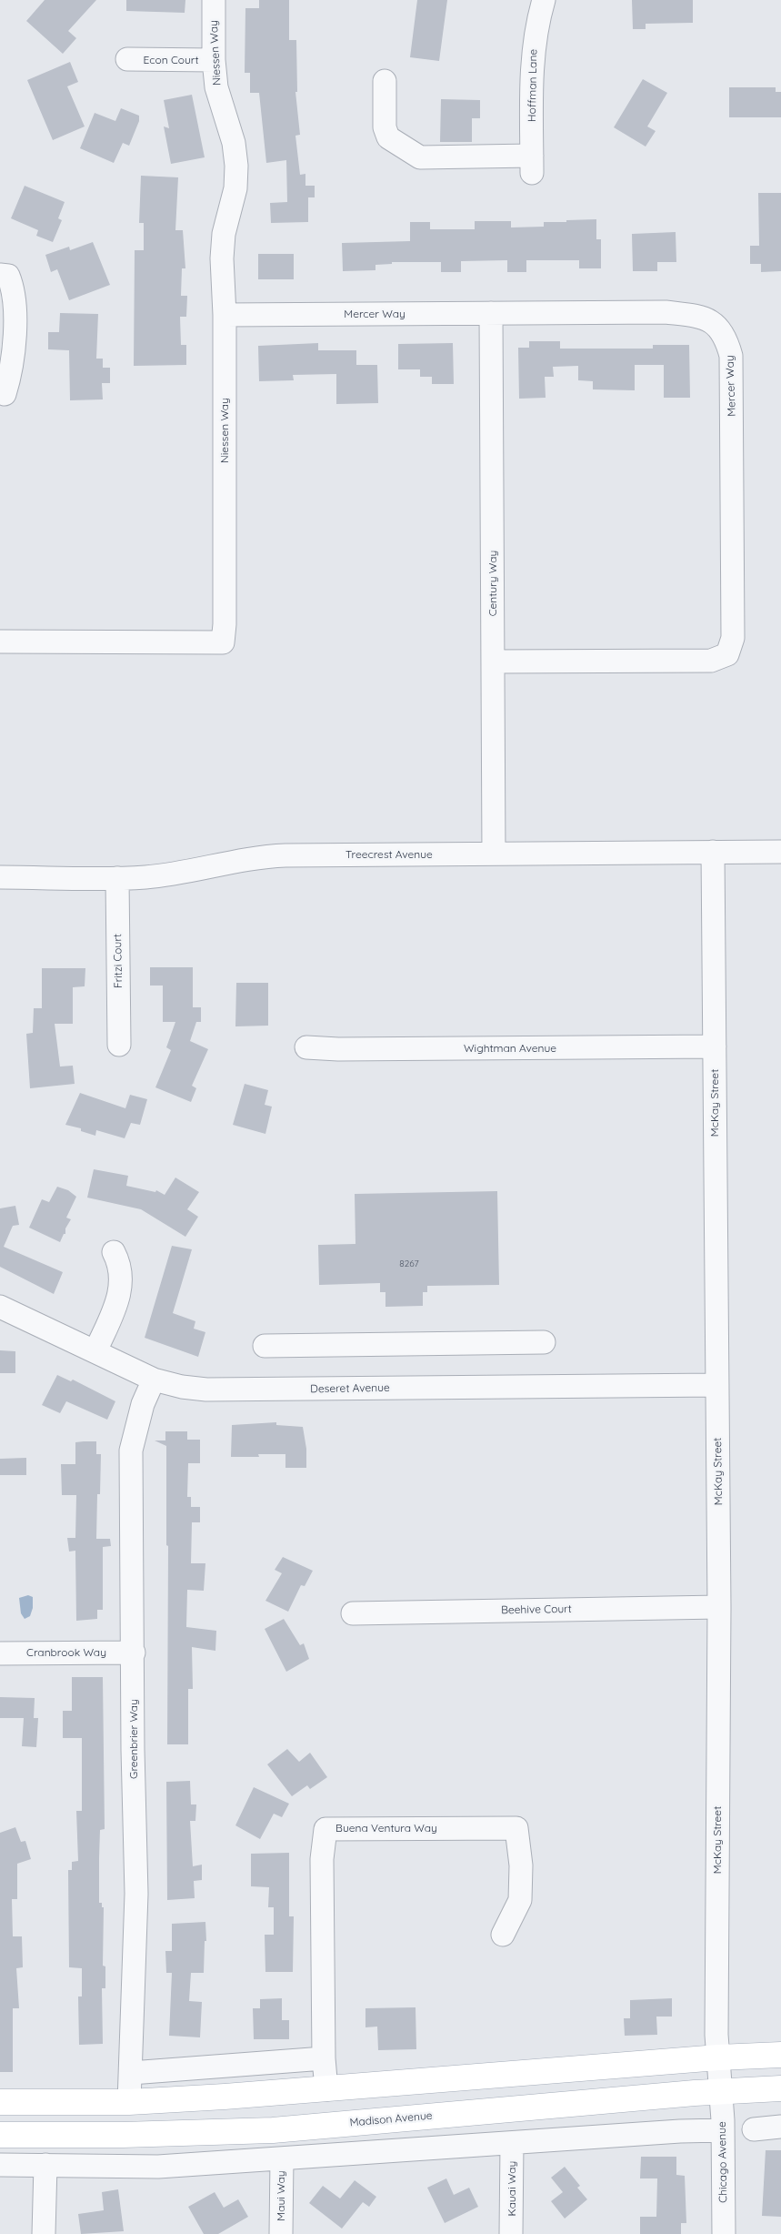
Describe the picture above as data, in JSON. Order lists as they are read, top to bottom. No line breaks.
{"streets":{"main road":["Madison Avenue"],"street":["Niessen Way","Econ Court","Hoffman Lane","Mercer Way","Century Way","Treecrest Avenue","Fritzi Court","Wightman Avenue","McKay Street","Deseret Avenue","Beehive Court","Cranbrook Way","Greenbrier Way","Buena Ventura Way","Chicago Avenue","Kauai Way","Maui Way"]},"crossings":[["Niessen Way","Econ Court"],["Niessen Way","Mercer Way"],["Mercer Way","Century Way"],["Century Way","Treecrest Avenue"],["Treecrest Avenue","Fritzi Court"],["Treecrest Avenue","McKay Street"],["Wightman Avenue","McKay Street"],["McKay Street","Deseret Avenue"],["McKay Street","Beehive Court"],["McKay Street","Madison Avenue"],["McKay Street","Chicago Avenue"],["Deseret Avenue","Greenbrier Way"],["Cranbrook Way","Greenbrier Way"],["Madison Avenue","Chicago Avenue"]],"house_numbers":["8267"]}
